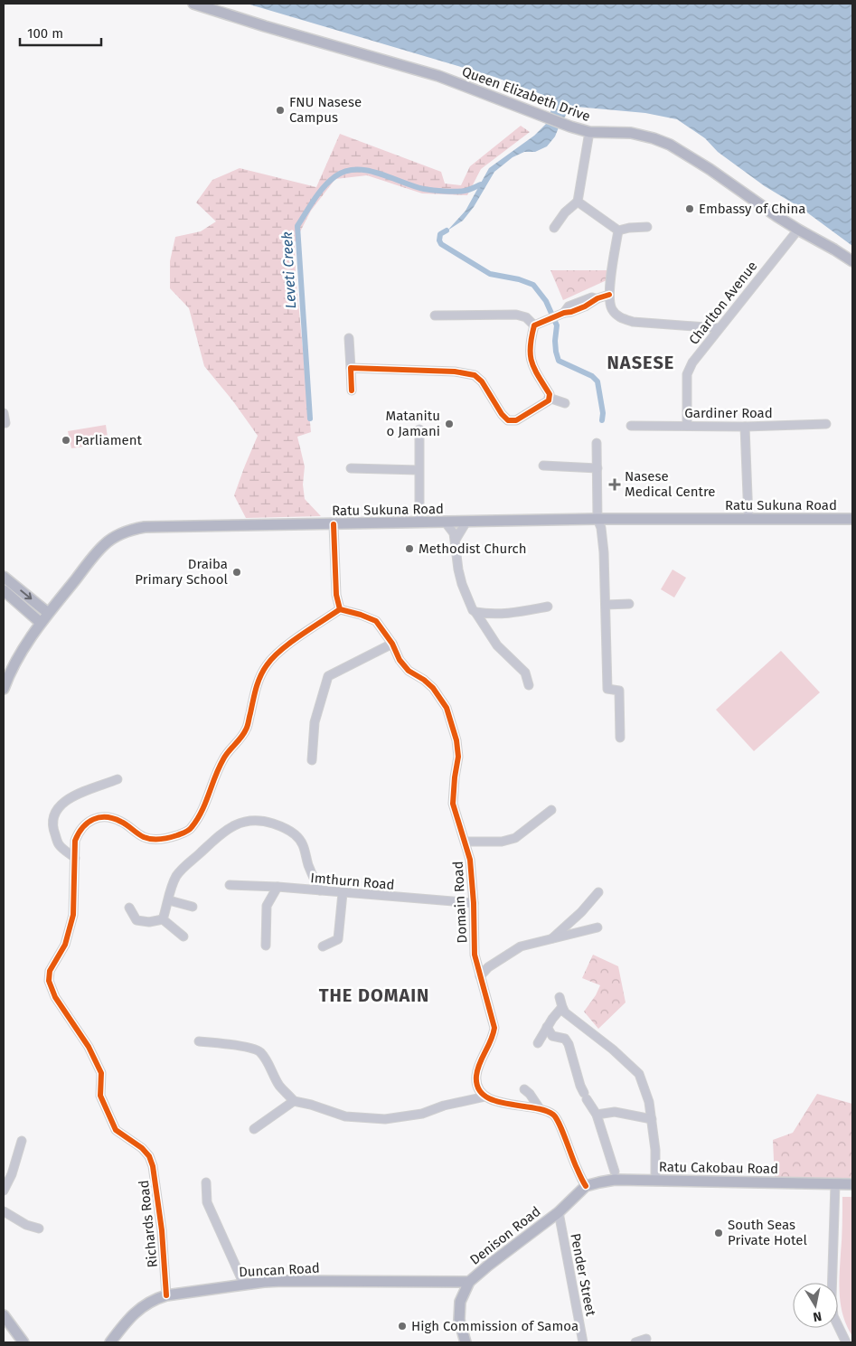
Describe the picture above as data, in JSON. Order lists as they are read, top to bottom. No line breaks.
{"streets":{"main road":["Queen Elizabeth Drive","Ratu Sukuna Road","Ratu Cakobau Road","Denison Road","Duncan Road"],"street":["Charlton Avenue","Gardiner Road","Imthurn Road","Domain Road","Richards Road","Pender Street"]},"crossings":[["Queen Elizabeth Drive","Charlton Avenue"],["Charlton Avenue","Gardiner Road"],["Imthurn Road","Domain Road"],["Domain Road","Richards Road"],["Ratu Cakobau Road","Denison Road"],["Richards Road","Duncan Road"],["Denison Road","Duncan Road"],["Denison Road","Pender Street"]],"districts":["NASESE","THE DOMAIN"],"water":["Leveti Creek"],"places":{"other":["FNU Nasese Campus","Embassy of China","Matanitu o Jamani","Parliament","Methodist Church","Draiba Primary School","South Seas Private Hotel","High Commission of Samoa"],"health":["Nasese Medical Centre"]},"scale_bar":"100 m","north":"bottom"}
